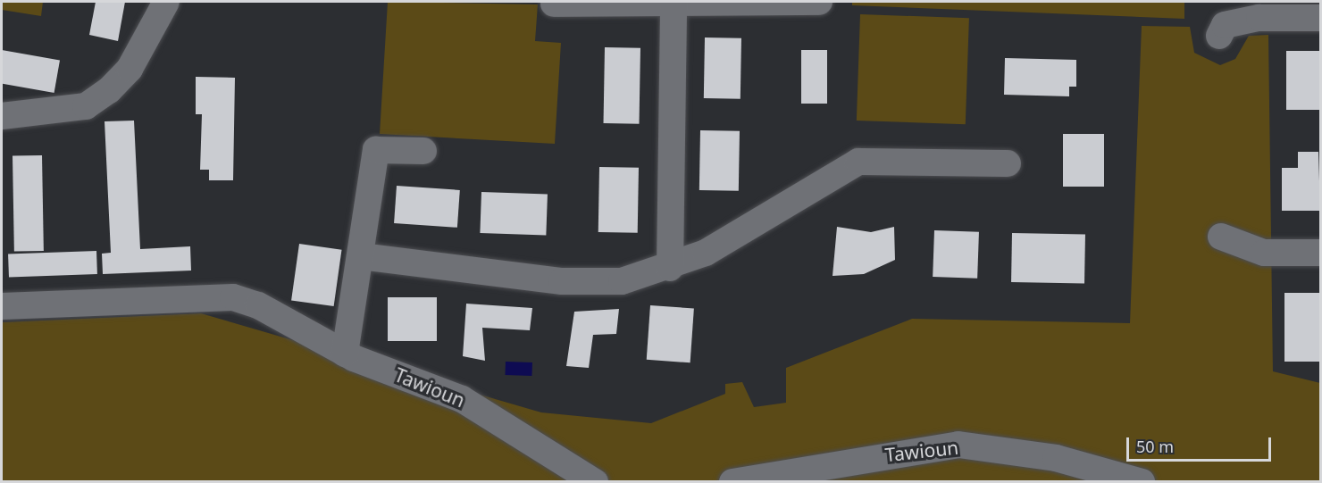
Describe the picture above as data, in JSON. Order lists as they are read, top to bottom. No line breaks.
{"streets":{"street":["Tawioun"]},"scale_bar":"50 m"}
